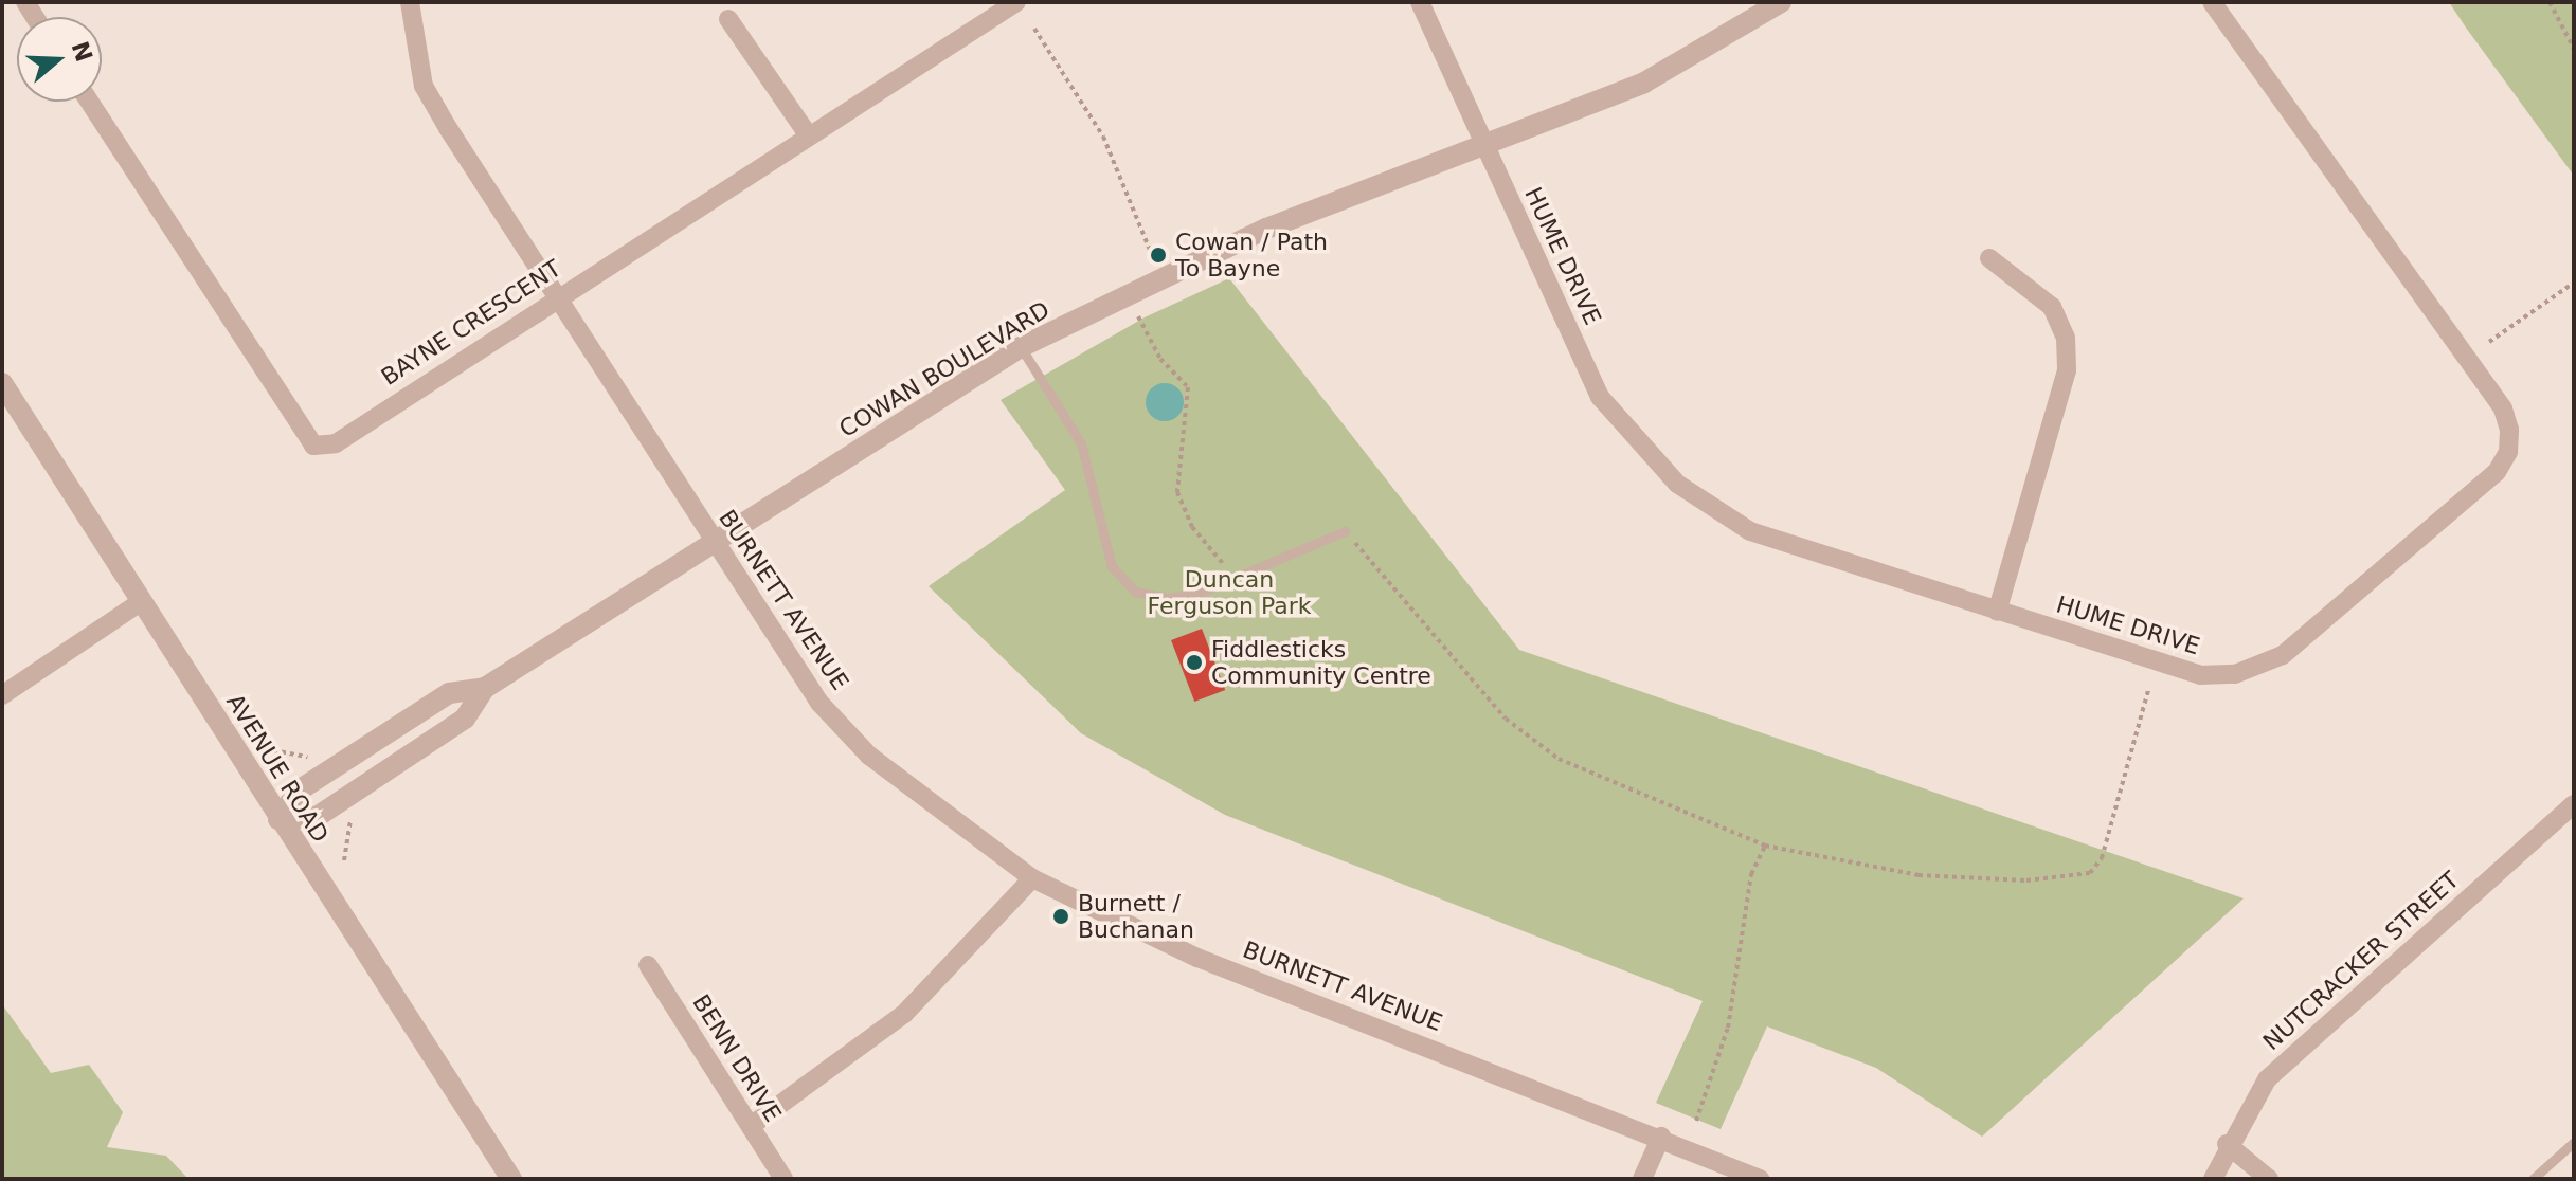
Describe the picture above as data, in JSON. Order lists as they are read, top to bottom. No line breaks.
{"streets":{"street":["HUME DRIVE","BAYNE CRESCENT","COWAN BOULEVARD","BURNETT AVENUE","AVENUE ROAD","NUTCRACKER STREET","BENN DRIVE"]},"crossings":[["HUME DRIVE","COWAN BOULEVARD"],["BAYNE CRESCENT","BURNETT AVENUE"],["COWAN BOULEVARD","BURNETT AVENUE"],["COWAN BOULEVARD","AVENUE ROAD"]],"parks":["Duncan Ferguson Park"],"places":["Cowan / Path To Bayne","Fiddlesticks Community Centre","Burnett / Buchanan"],"north":"right"}
